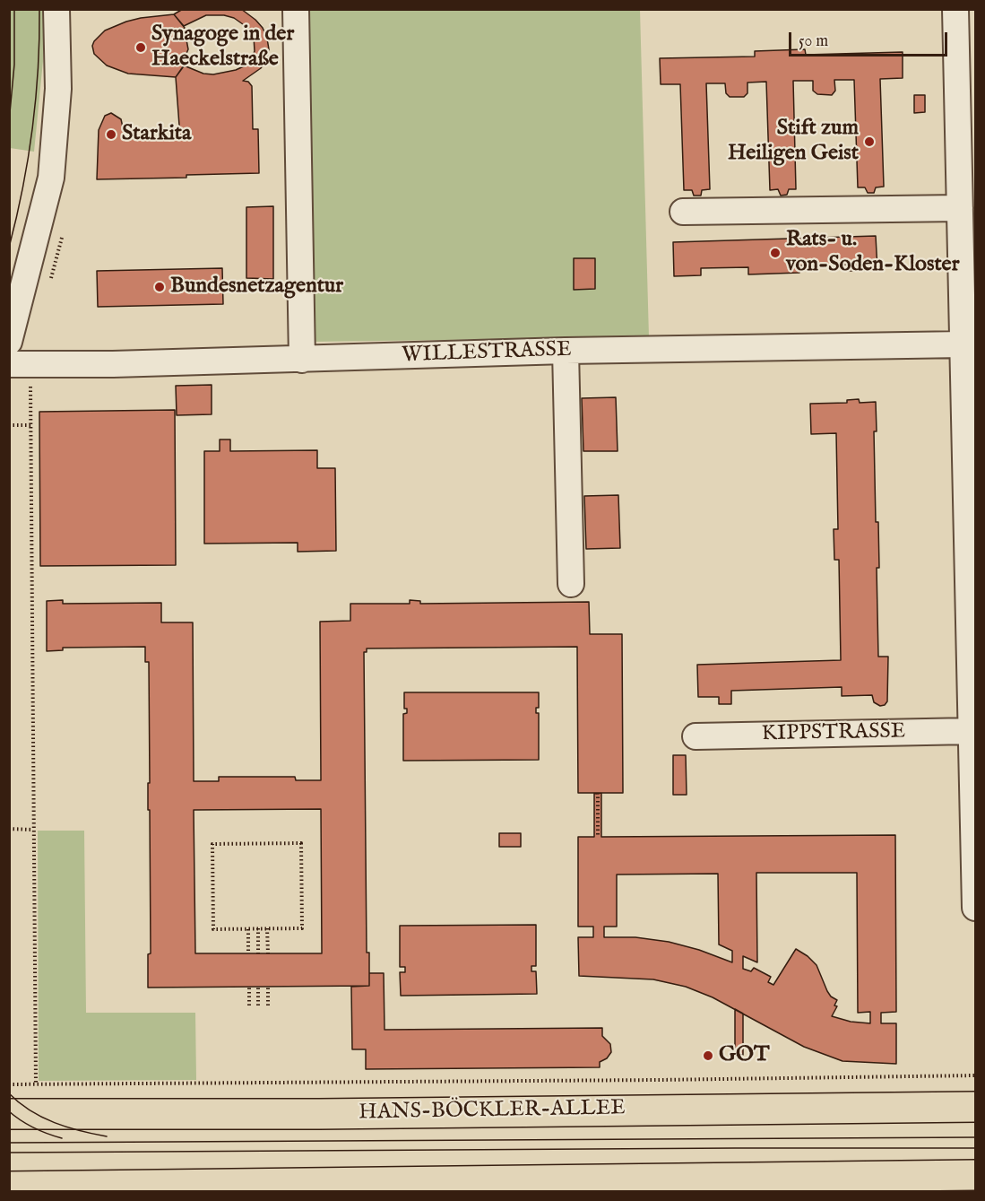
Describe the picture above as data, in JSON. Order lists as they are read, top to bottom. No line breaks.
{"streets":{"main road":["HANS-BÖCKLER-ALLEE"],"street":["WILLESTRASSE","KIPPSTRASSE"]},"places":["Synagoge in der Haeckelstraße","Starkita","Stift zum Heiligen Geist","Rats- u. von-Soden-Kloster","Bundesnetzagentur","GOT"],"scale_bar":"50 m"}
